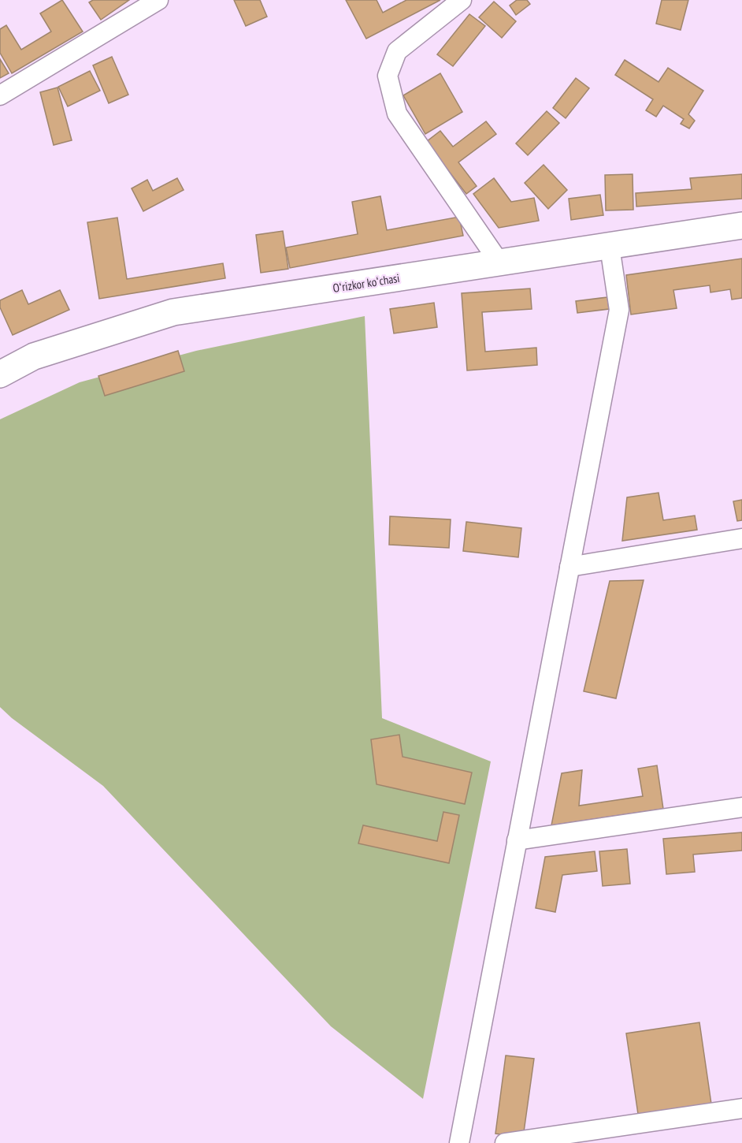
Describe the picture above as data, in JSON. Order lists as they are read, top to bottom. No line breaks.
{"streets":{"main road":["Oʻrizkor koʻchasi"]}}
